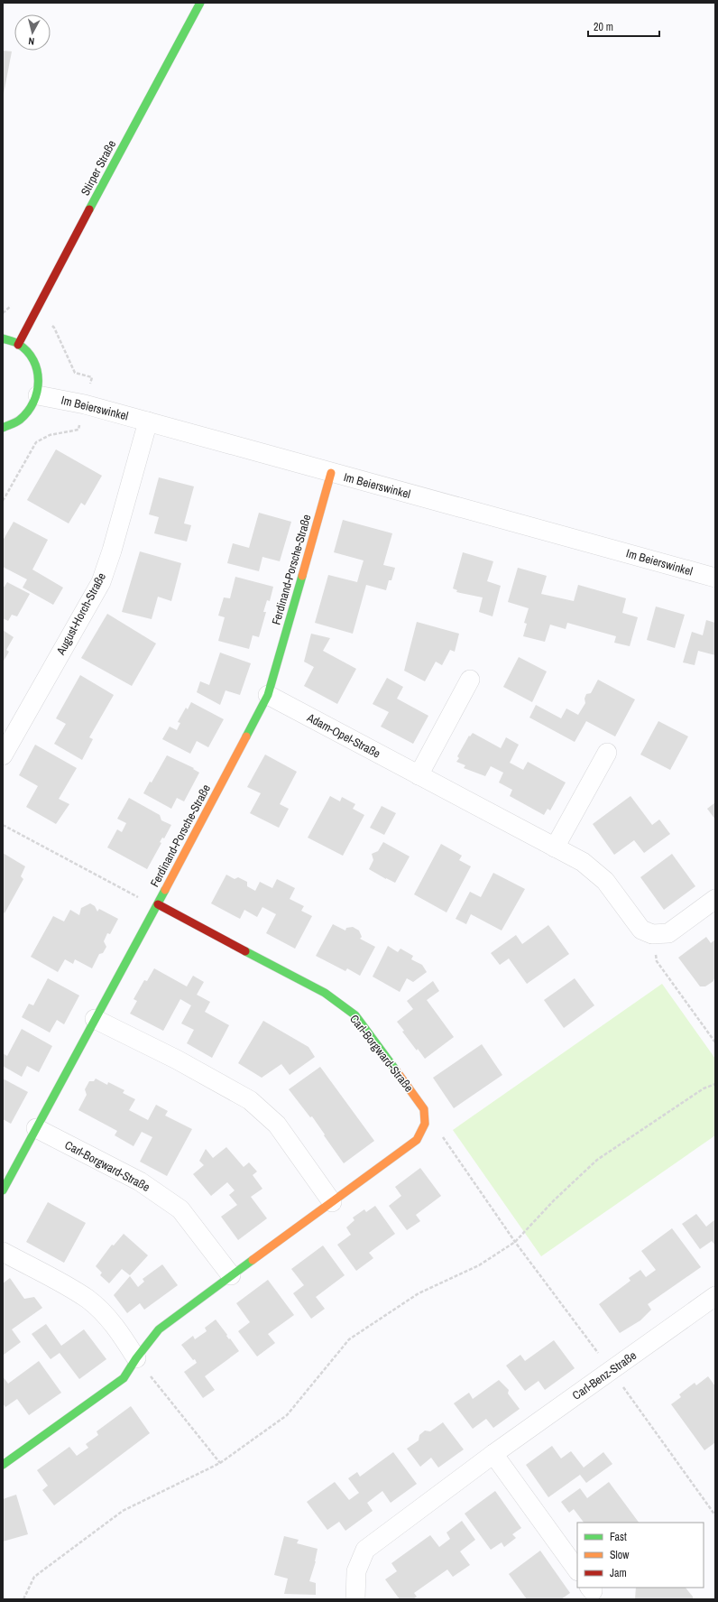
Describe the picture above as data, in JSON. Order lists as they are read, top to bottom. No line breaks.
{"streets":{"street":["Stirper Straße","Im Beierswinkel","Ferdinand-Porsche-Straße","August-Horch-Straße","Adam-Opel-Straße","Carl-Borgward-Straße","Carl-Benz-Straße"]},"crossings":[["Im Beierswinkel","Ferdinand-Porsche-Straße"],["Im Beierswinkel","August-Horch-Straße"],["Ferdinand-Porsche-Straße","Adam-Opel-Straße"],["Ferdinand-Porsche-Straße","Carl-Borgward-Straße"]],"legend":["Fast","Slow","Jam"],"scale_bar":"20 m","north":"bottom"}
